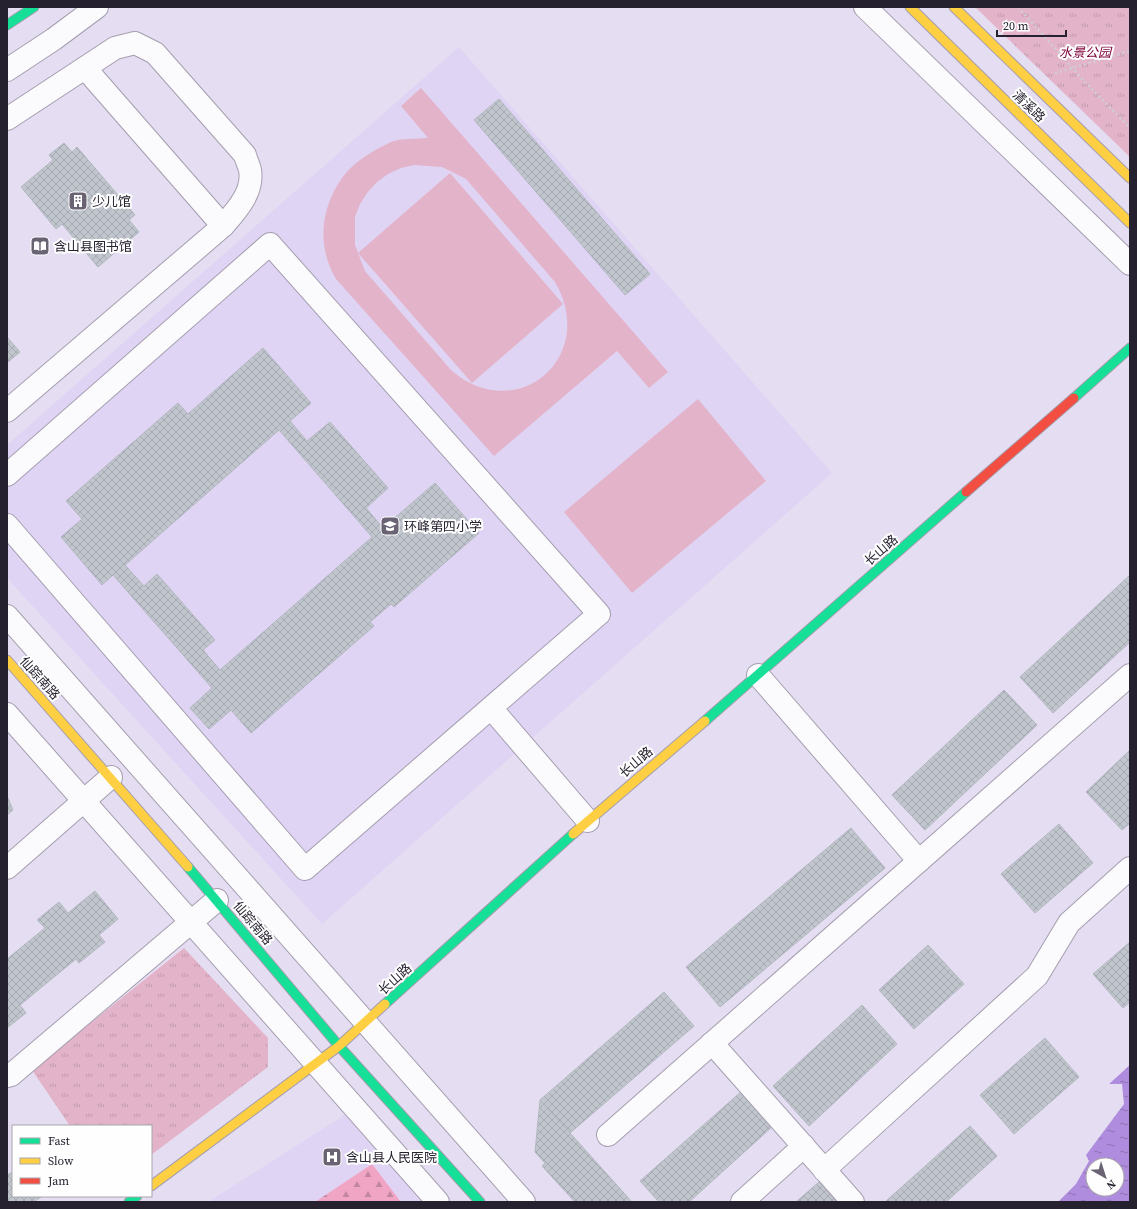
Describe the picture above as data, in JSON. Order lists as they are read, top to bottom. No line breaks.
{"streets":{"main road":["清溪路","长山路","仙踪南路"]},"crossings":[["长山路","仙踪南路"]],"parks":["水景公园"],"places":{"building":["少儿馆"],"library":["含山县图书馆"],"school or university":["环峰第四小学"],"hospital":["含山县人民医院"]},"legend":["Fast","Slow","Jam"],"scale_bar":"20 m","north":"bottom right"}
